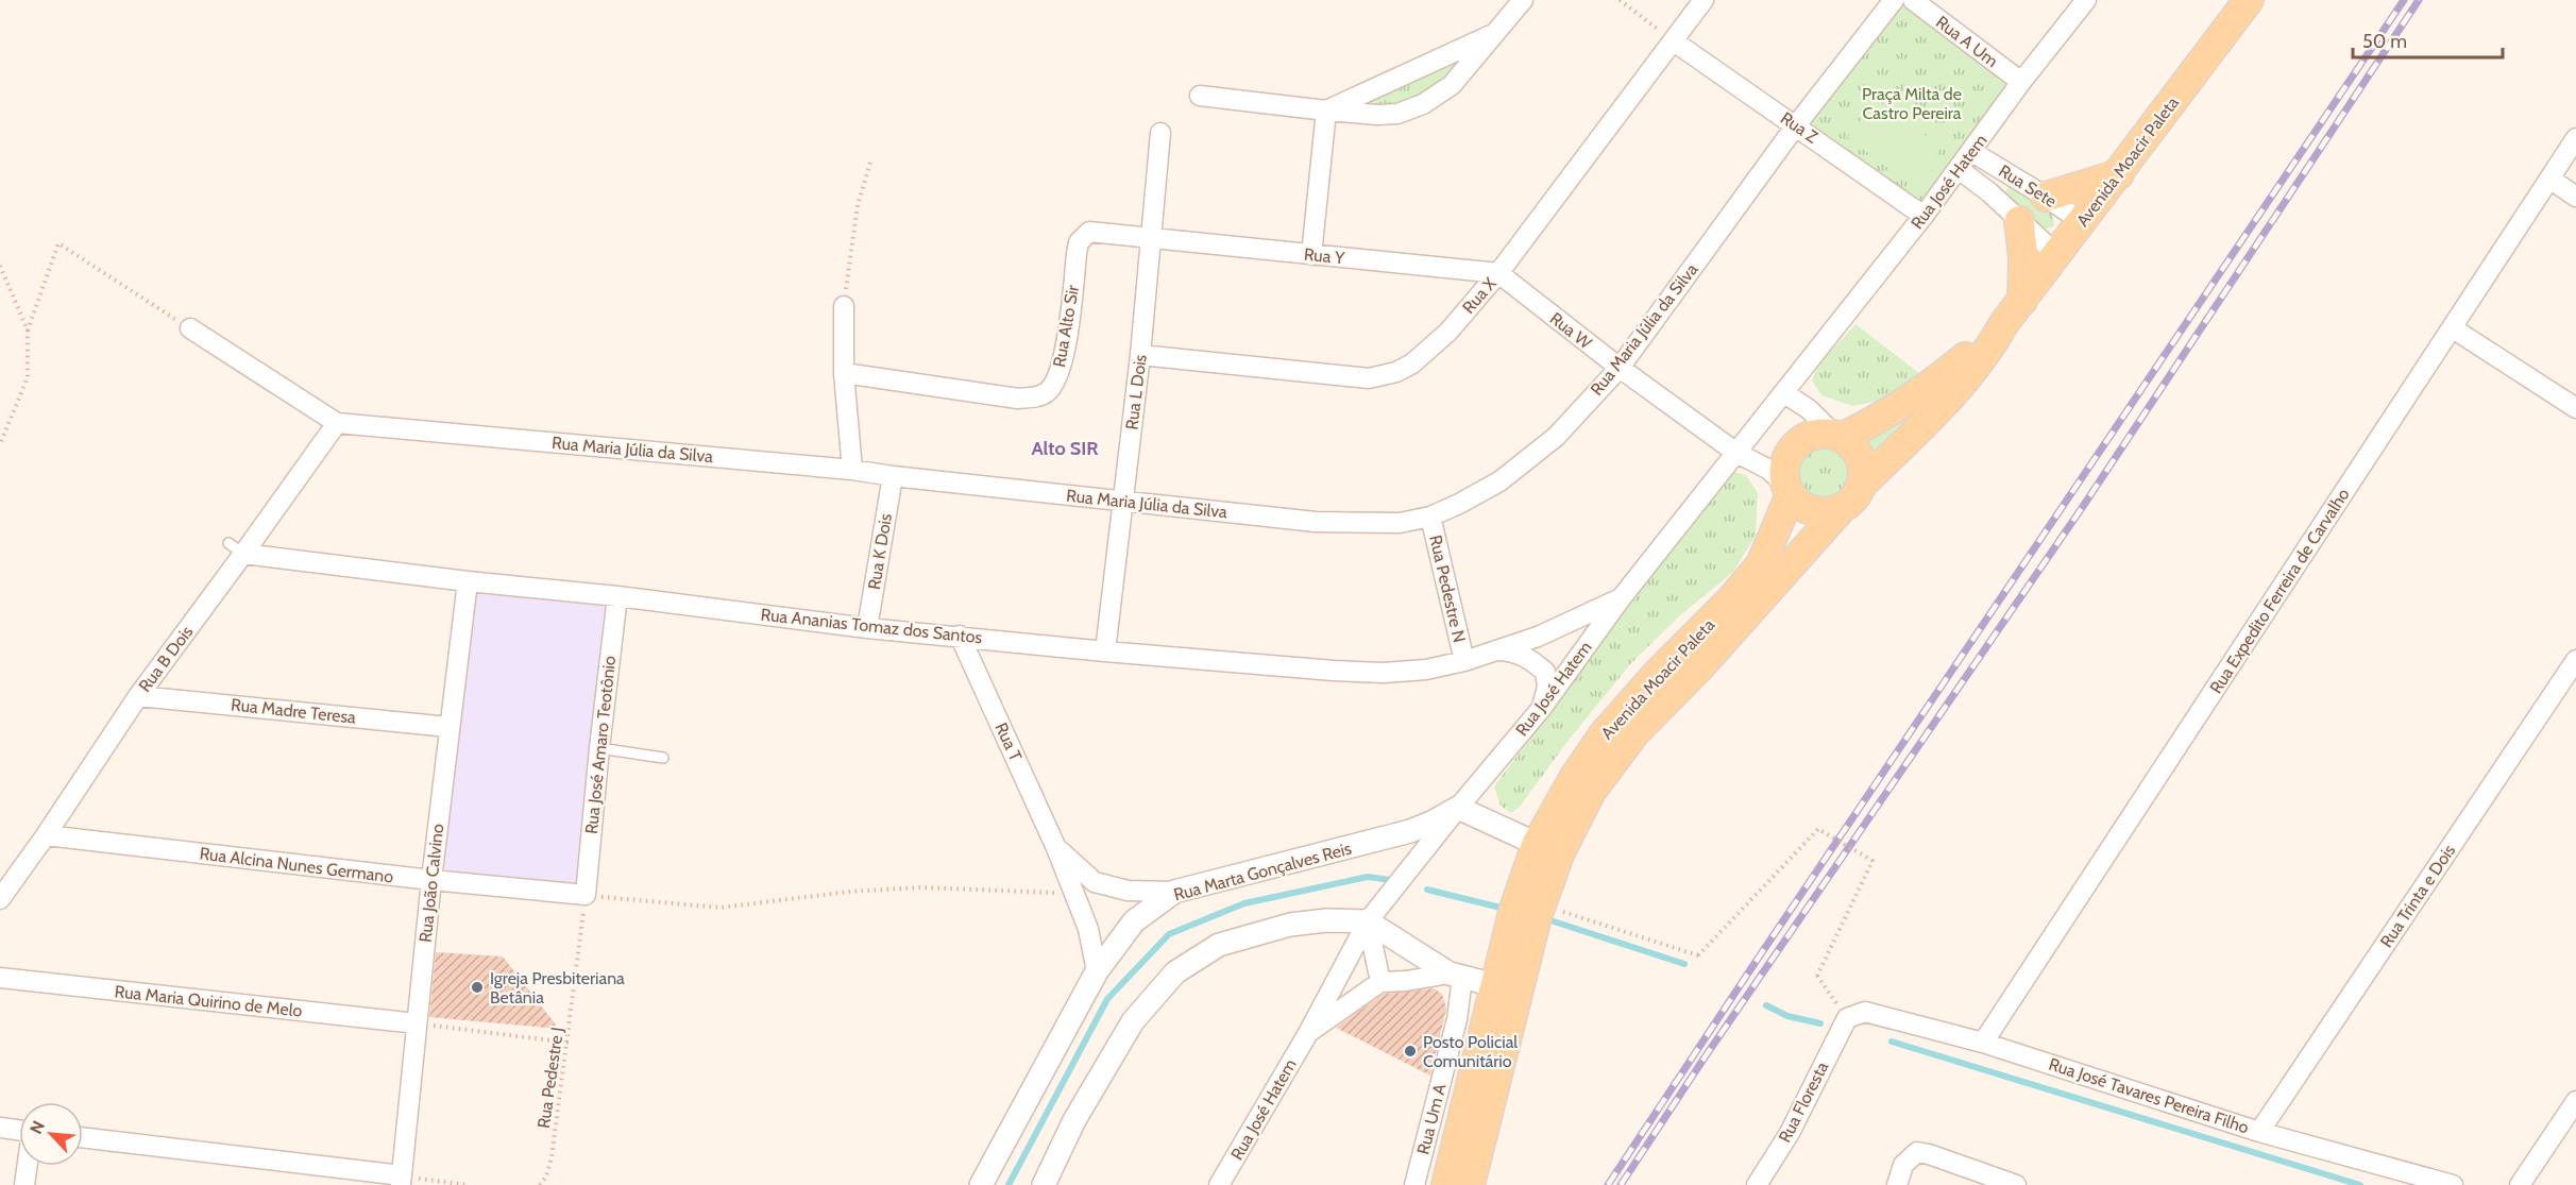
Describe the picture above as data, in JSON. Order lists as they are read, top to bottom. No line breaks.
{"streets":{"main road":["Avenida Moacir Paleta"],"street":["Rua A Um","Rua Z","Rua José Hatem","Rua Sete","Rua Y","Rua X","Rua Alto Sir","Rua Maria Júlia da Silva","Rua W","Rua L Dois","Rua K Dois","Rua Pedestre N","Rua Expedito Ferreira de Carvalho","Rua Ananias Tomaz dos Santos","Rua B Dois","Rua Madre Teresa","Rua T","Rua José Amaro Teotônio","Rua Alcina Nunes Germano","Rua Marta Gonçalves Reis","Rua João Calvino","Rua Trinta e Dois","Rua Maria Quirino de Melo","Rua José Tavares Pereira Filho","Rua Floresta","Rua Um A"],"path":["Rua Pedestre J"]},"crossings":[["Rua A Um","Rua José Hatem"],["Rua Z","Rua José Hatem"],["Rua Z","Rua X"],["Rua Z","Rua Maria Júlia da Silva"],["Avenida Moacir Paleta","Rua Sete"],["Rua José Hatem","Rua Sete"],["Rua José Hatem","Rua W"],["Rua José Hatem","Rua Ananias Tomaz dos Santos"],["Rua José Hatem","Rua Marta Gonçalves Reis"],["Rua Y","Rua X"],["Rua Y","Rua Alto Sir"],["Rua Y","Rua W"],["Rua Y","Rua L Dois"],["Rua X","Rua W"],["Rua X","Rua L Dois"],["Rua Alto Sir","Rua L Dois"],["Rua Maria Júlia da Silva","Rua W"],["Rua Maria Júlia da Silva","Rua L Dois"],["Rua Maria Júlia da Silva","Rua K Dois"],["Rua Maria Júlia da Silva","Rua Pedestre N"],["Rua Maria Júlia da Silva","Rua B Dois"],["Rua L Dois","Rua Ananias Tomaz dos Santos"],["Rua K Dois","Rua Ananias Tomaz dos Santos"],["Rua Pedestre N","Rua Ananias Tomaz dos Santos"],["Rua Expedito Ferreira de Carvalho","Rua José Tavares Pereira Filho"],["Rua Ananias Tomaz dos Santos","Rua B Dois"],["Rua Ananias Tomaz dos Santos","Rua T"],["Rua Ananias Tomaz dos Santos","Rua José Amaro Teotônio"],["Rua Ananias Tomaz dos Santos","Rua João Calvino"],["Rua B Dois","Rua Madre Teresa"],["Rua B Dois","Rua Alcina Nunes Germano"],["Rua Madre Teresa","Rua João Calvino"],["Rua T","Rua Marta Gonçalves Reis"],["Rua José Amaro Teotônio","Rua Alcina Nunes Germano"],["Rua José Amaro Teotônio","Rua Pedestre J"],["Rua Alcina Nunes Germano","Rua João Calvino"],["Rua Alcina Nunes Germano","Rua Pedestre J"],["Rua João Calvino","Rua Maria Quirino de Melo"],["Rua Trinta e Dois","Rua José Tavares Pereira Filho"],["Rua José Tavares Pereira Filho","Rua Floresta"]],"districts":["Alto SIR"],"parks":["Praça Milta de Castro Pereira"],"places":["Igreja Presbiteriana Betânia","Posto Policial Comunitário"],"scale_bar":"50 m","north":"top left"}
